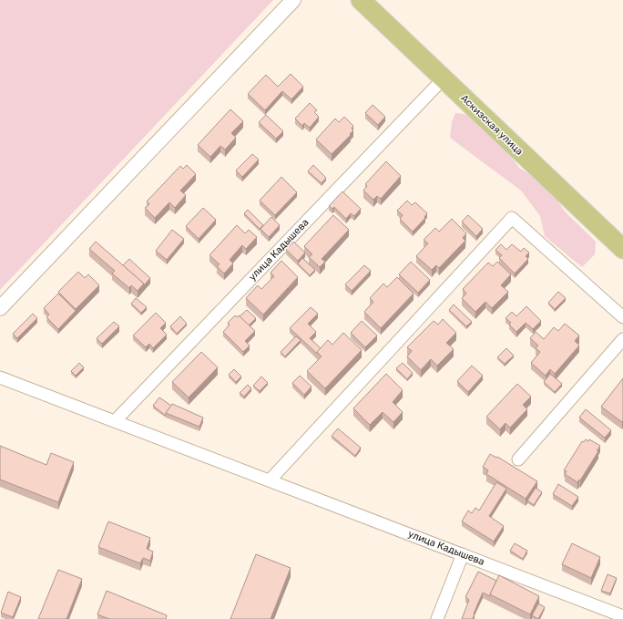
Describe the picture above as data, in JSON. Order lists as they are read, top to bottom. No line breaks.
{"streets":{"main road":["Аскизская улица"],"street":["улица Кадышева"]},"crossings":[["Аскизская улица","улица Кадышева"]]}
